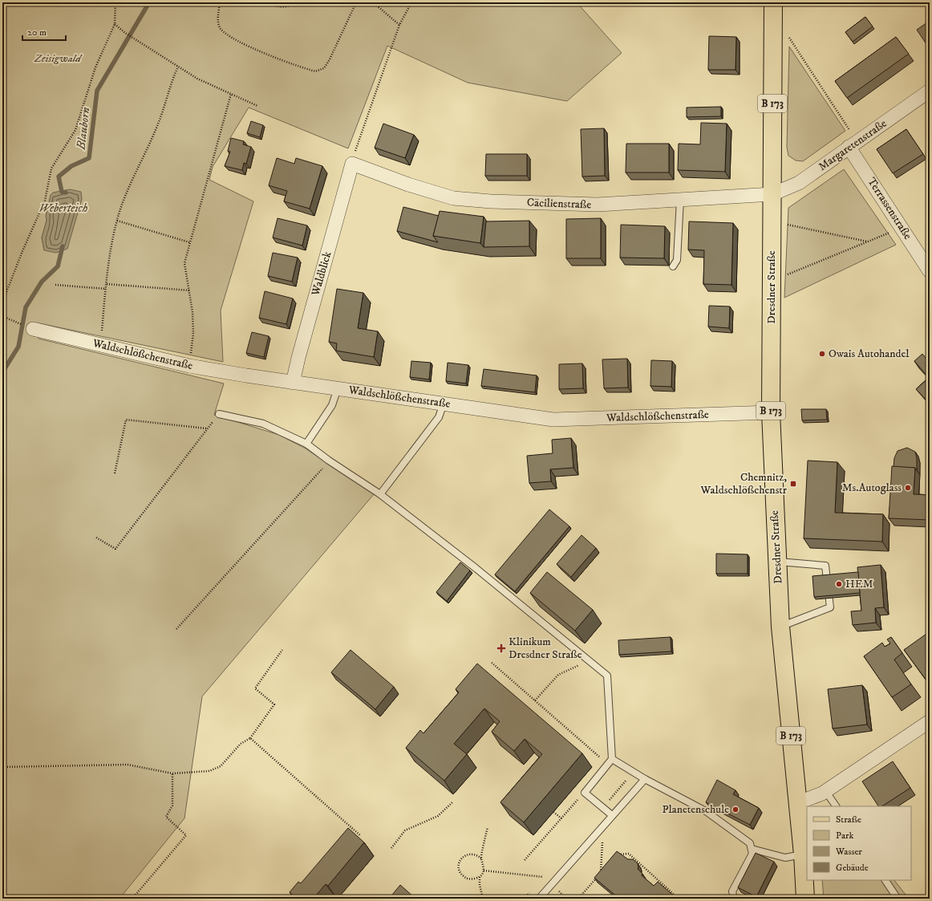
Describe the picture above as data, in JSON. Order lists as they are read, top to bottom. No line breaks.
{"streets":{"main road":["B 173","Dresdner Straße"],"street":["Margaretenstraße","Cäcilienstraße","Terrassenstraße","Waldblick","Waldschlößchenstraße"]},"crossings":[["Margaretenstraße","Cäcilienstraße"],["Margaretenstraße","Terrassenstraße"],["Margaretenstraße","Dresdner Straße"],["Cäcilienstraße","Waldblick"],["Cäcilienstraße","Dresdner Straße"],["Waldblick","Waldschlößchenstraße"],["Dresdner Straße","Waldschlößchenstraße"]],"water":["Blauborn","Weberteich"],"parks":["Zeisigwald"],"places":{"other":["Owais Autohandel","Ms.Autoglass","HEM","Planetenschule"],"transit":["Chemnitz, Waldschlößchenstr"],"health":["Klinikum Dresdner Straße"]},"legend":["Straße","Park","Wasser","Gebäude"],"scale_bar":"20 m"}
